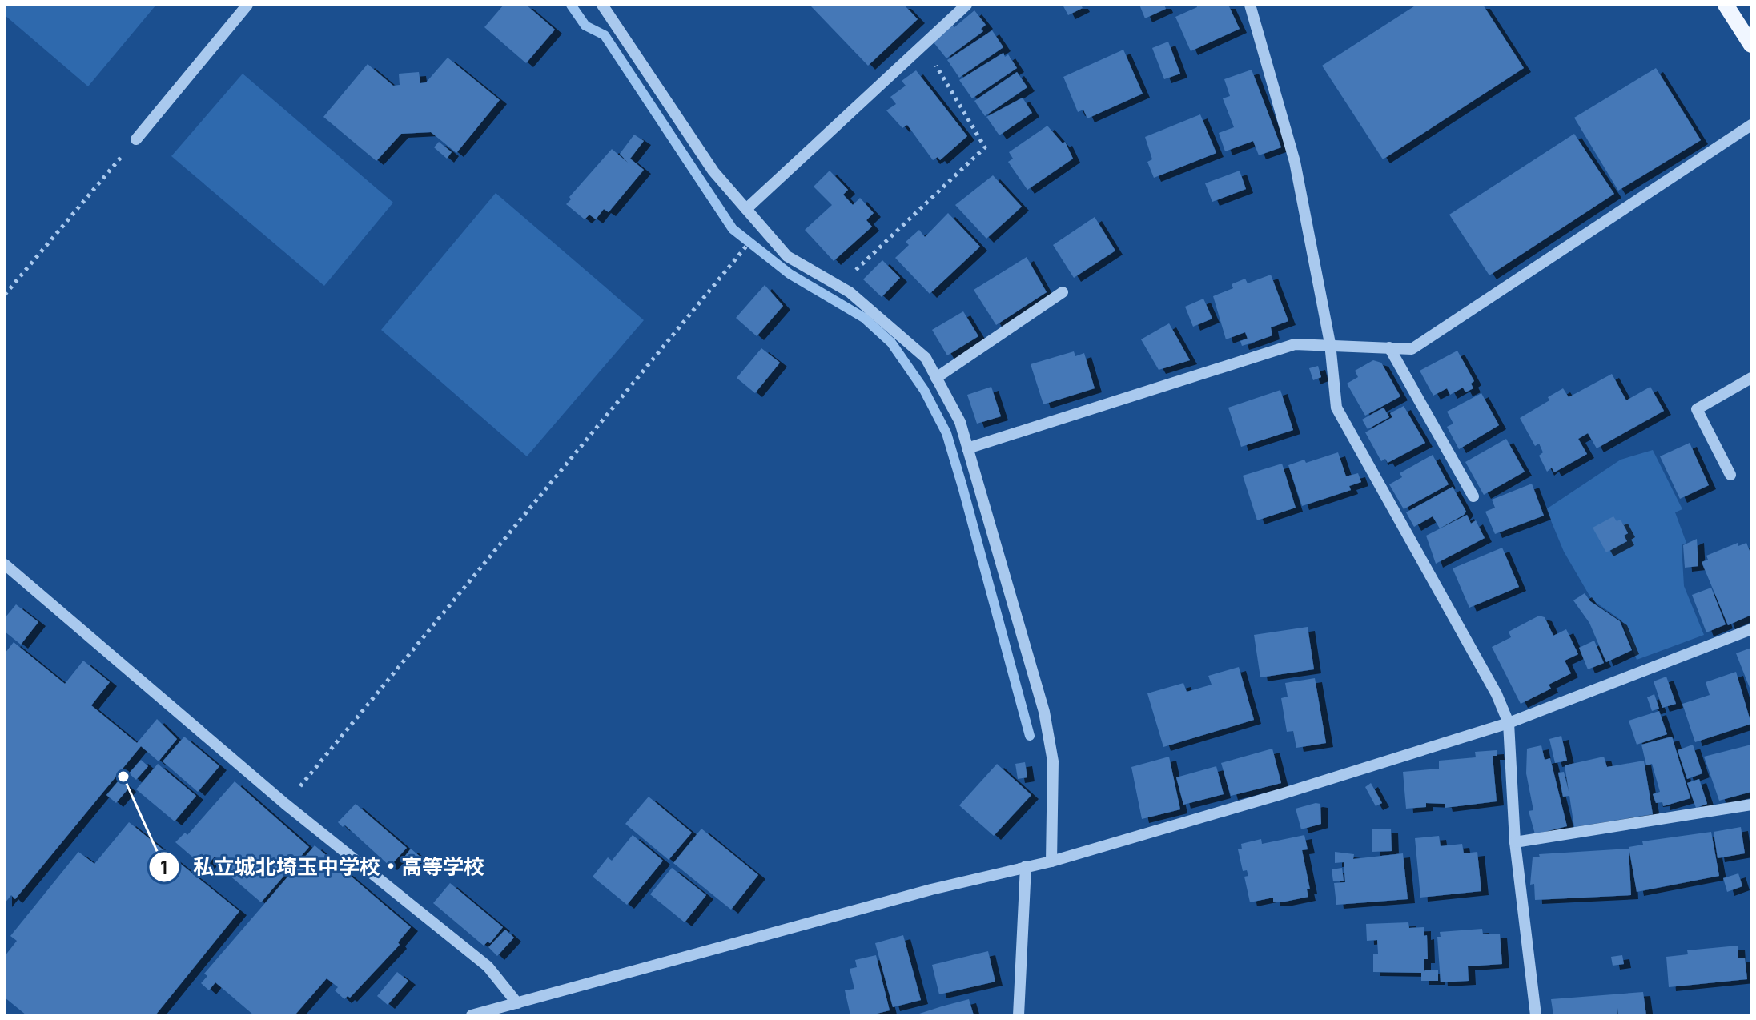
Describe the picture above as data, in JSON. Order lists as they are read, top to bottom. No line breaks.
{"places":["私立城北埼玉中学校・高等学校"]}
